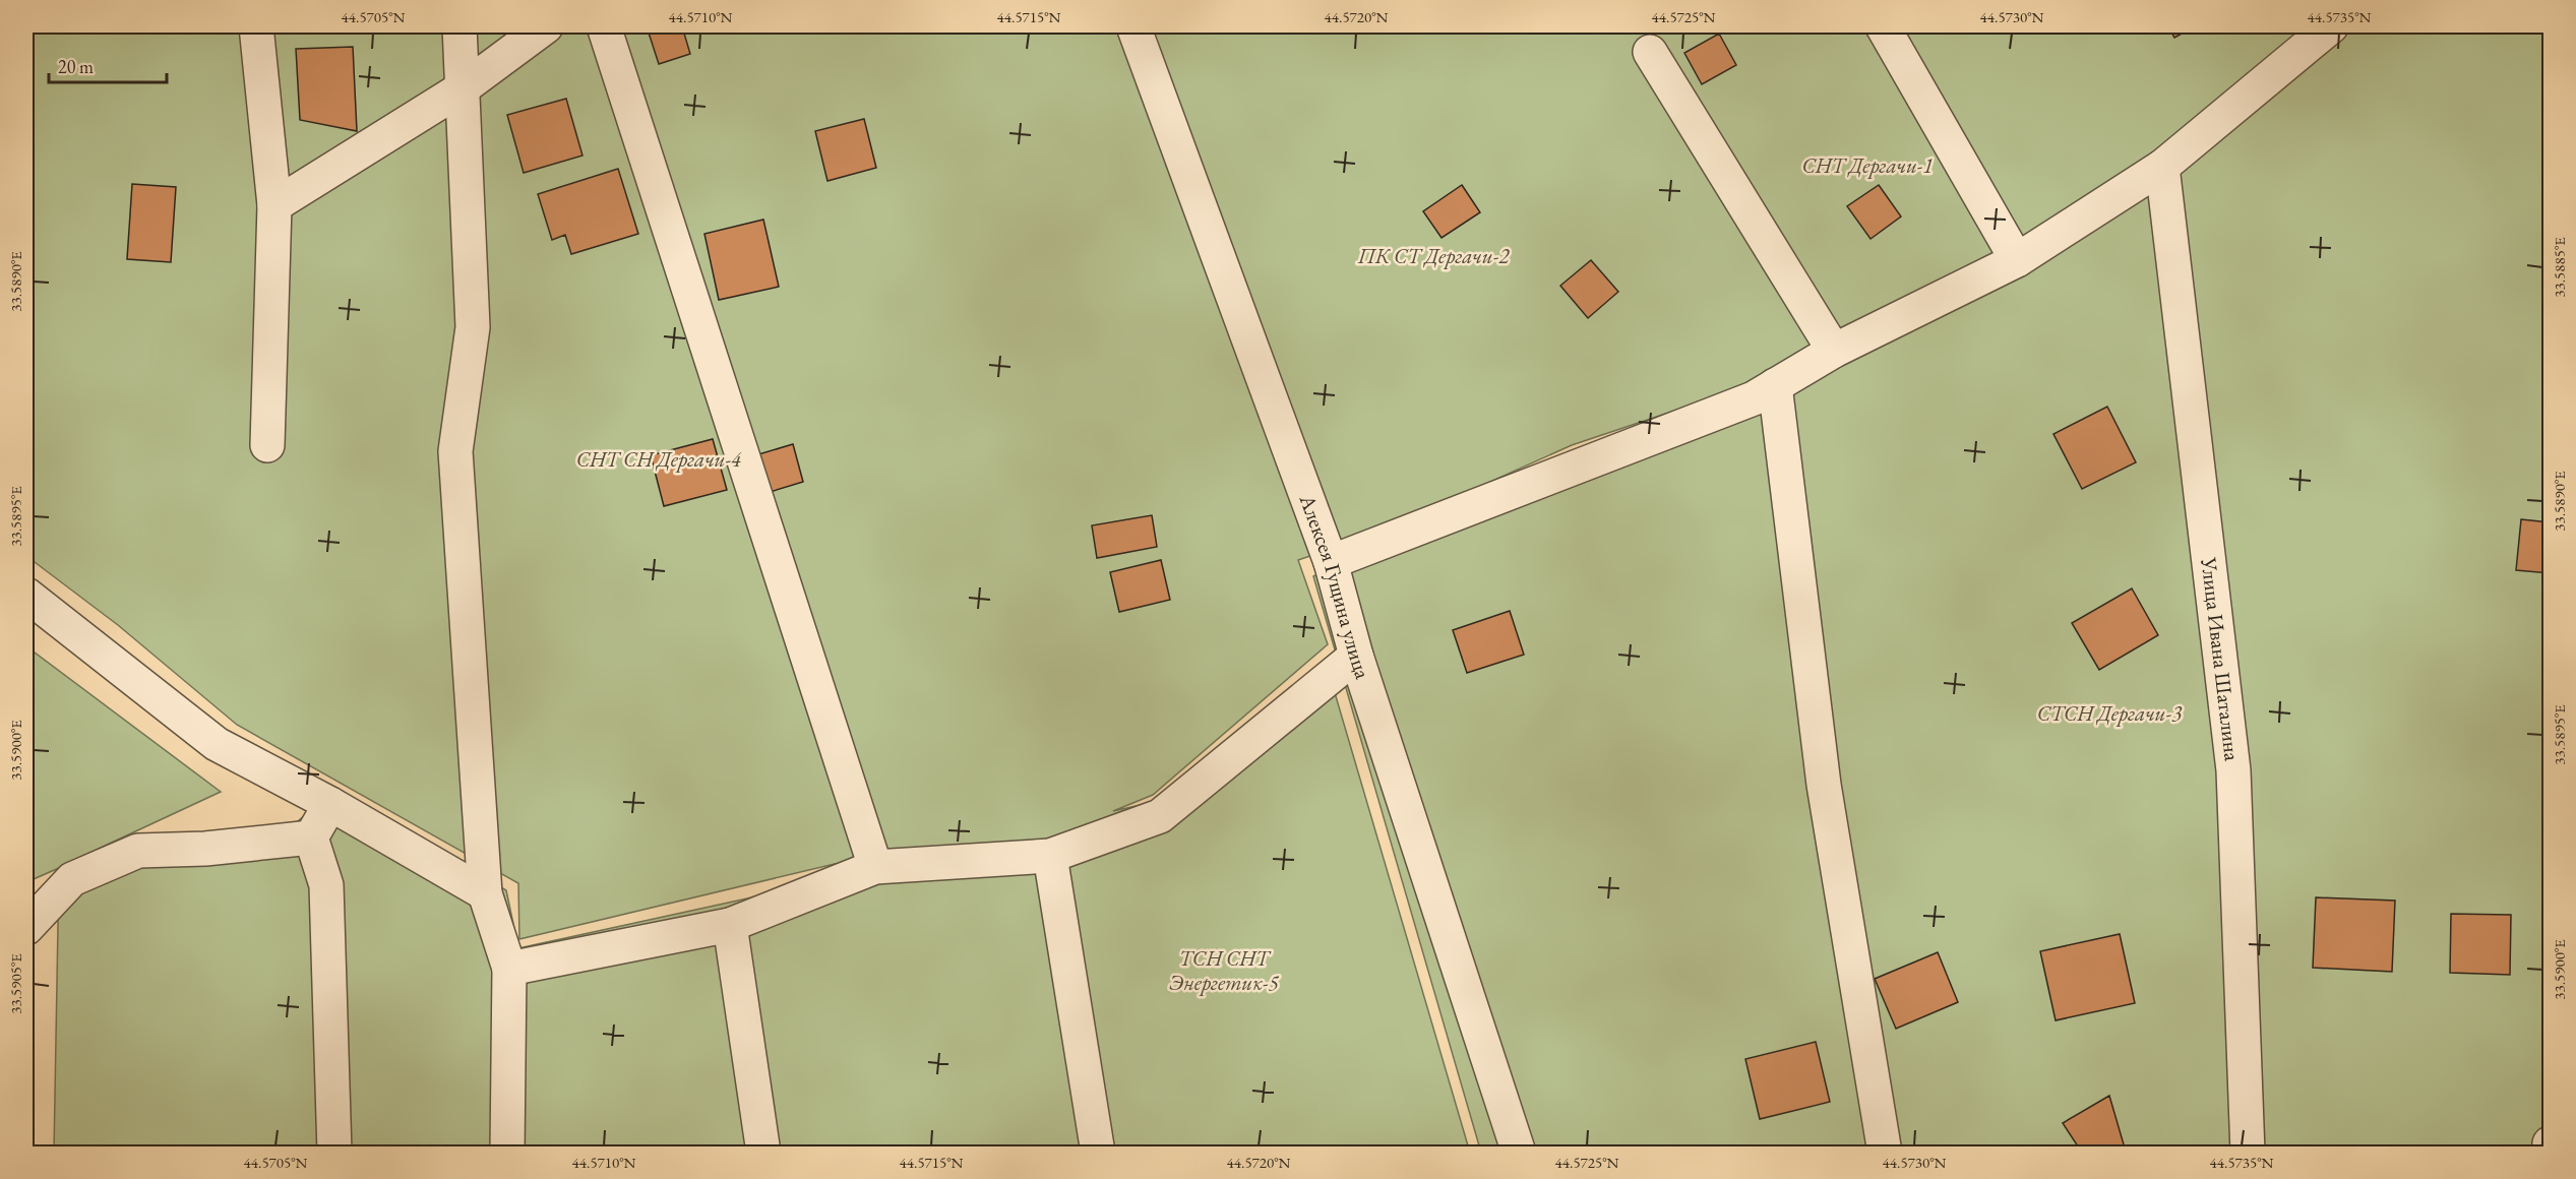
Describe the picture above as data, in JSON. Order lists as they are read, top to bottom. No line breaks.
{"streets":{"street":["Алексея Гущина улица","Улица Ивана Шаталина"]},"parks":["СНТ Дергачи-1","ПК СТ Дергачи-2","СНТ СН Дергачи-4","СТСН Дергачи-3","ТСН СНТ Энергетик-5"],"scale_bar":"20 m","coordinates":["44.5705°N","44.5710°N","44.5715°N","44.5720°N","44.5725°N","44.5730°N","44.5735°N","33.5885°E","33.5890°E","33.5895°E","33.5900°E","33.5905°E"]}
